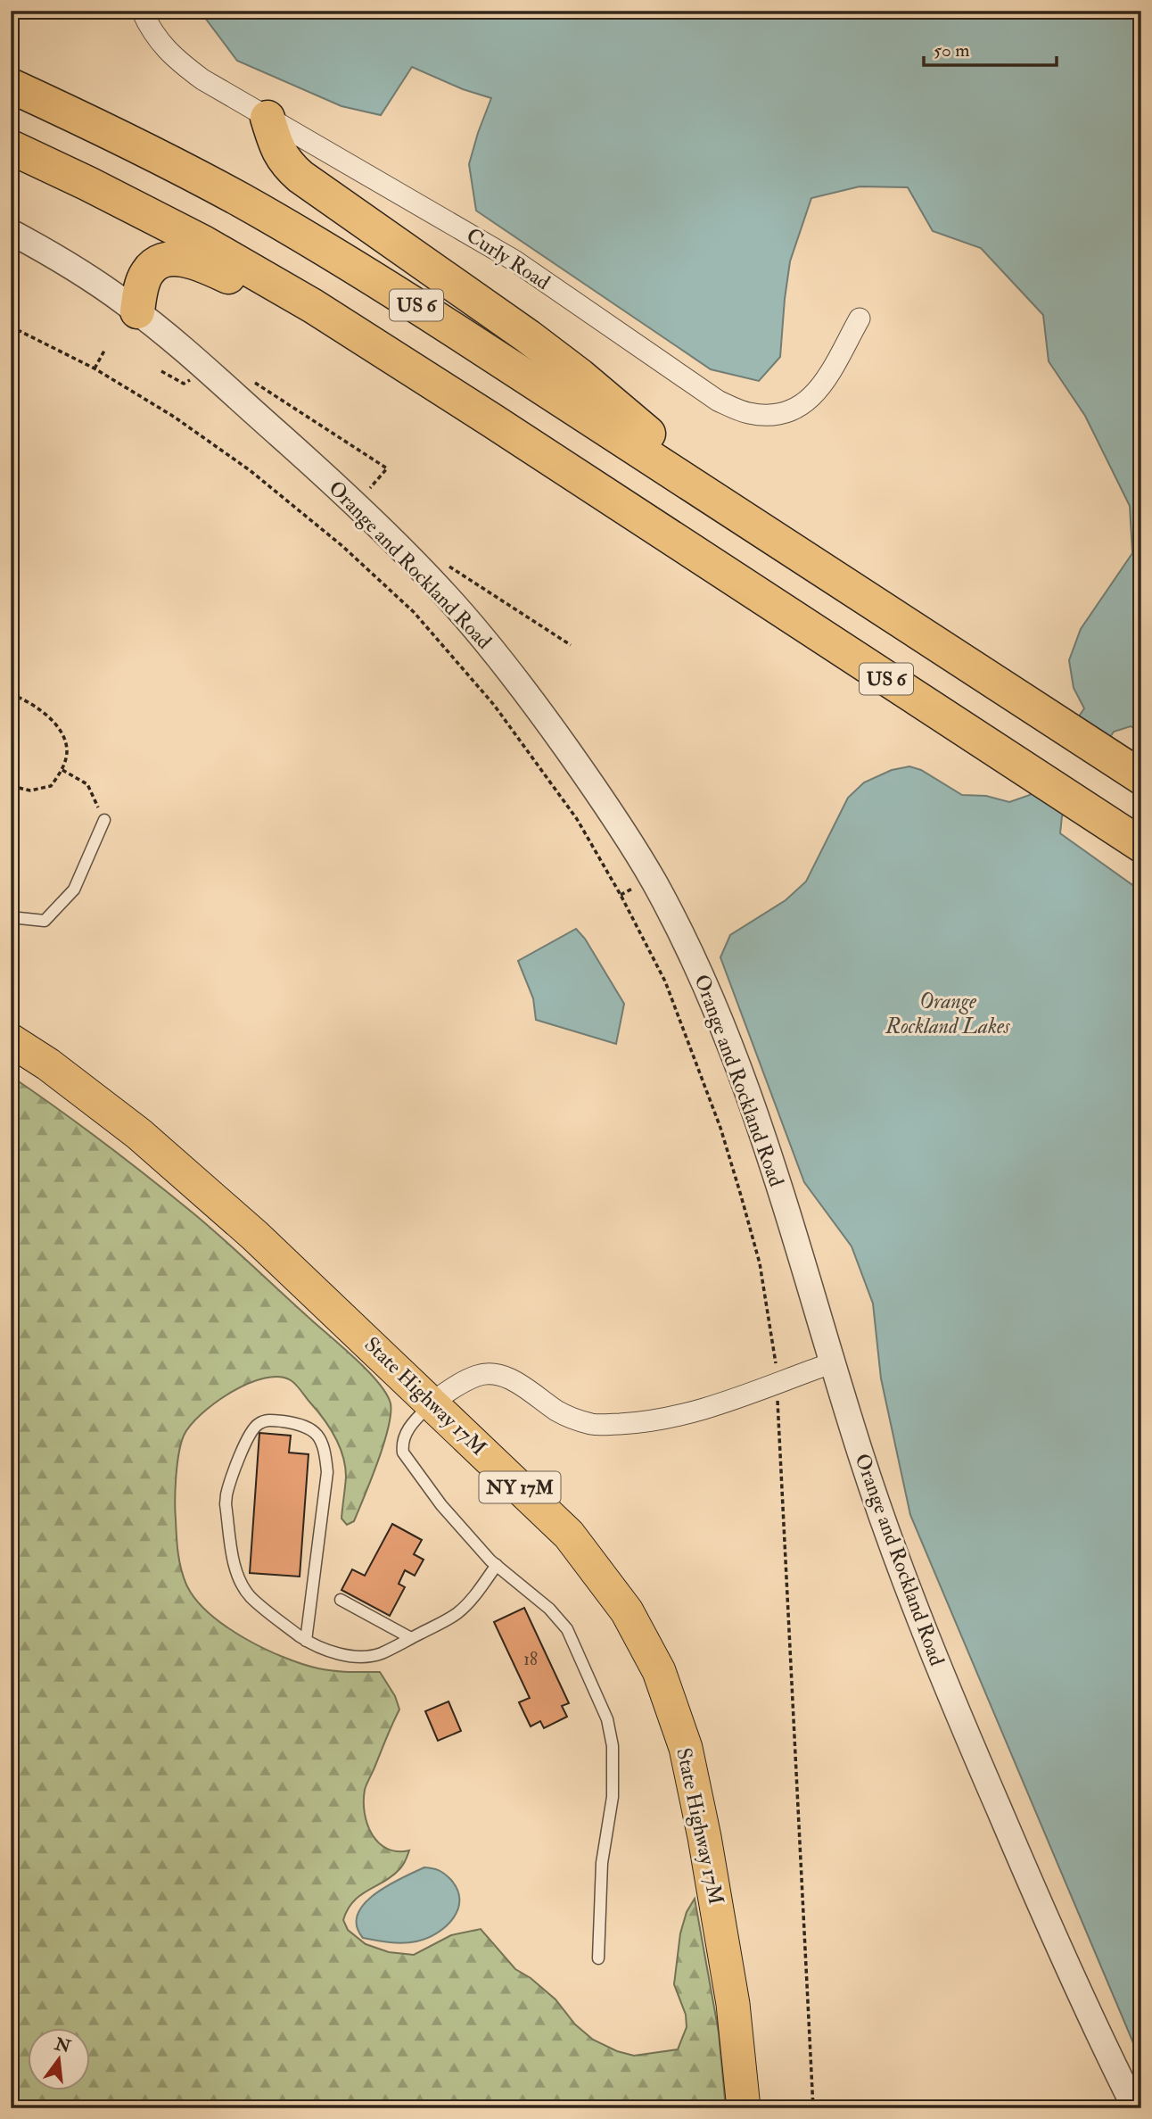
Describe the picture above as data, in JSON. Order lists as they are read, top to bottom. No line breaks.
{"streets":{"highway":["US 6"],"main road":["State Highway 17M","NY 17M"],"street":["Curly Road","Orange and Rockland Road"]},"water":["Orange Rockland Lakes"],"house_numbers":["18"],"scale_bar":"50 m","north":"top"}
